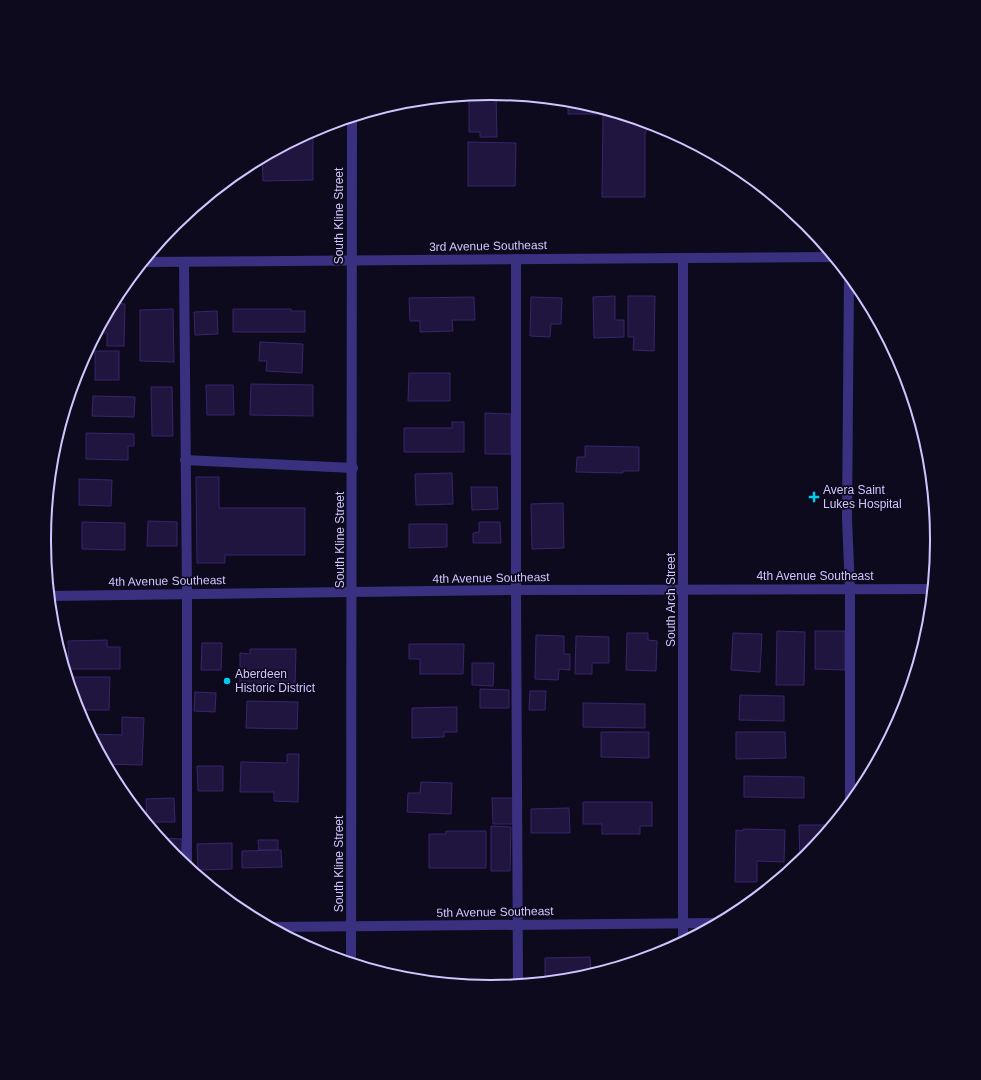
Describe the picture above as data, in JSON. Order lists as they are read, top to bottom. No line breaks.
{"streets":{"street":["South Kline Street","3rd Avenue Southeast","4th Avenue Southeast","South Arch Street","5th Avenue Southeast"]},"crossings":[["South Kline Street","3rd Avenue Southeast"],["South Kline Street","4th Avenue Southeast"],["South Kline Street","5th Avenue Southeast"],["3rd Avenue Southeast","South Arch Street"],["4th Avenue Southeast","South Arch Street"],["South Arch Street","5th Avenue Southeast"]],"places":{"health":["Avera Saint Lukes Hospital"],"other":["Aberdeen Historic District"]}}
